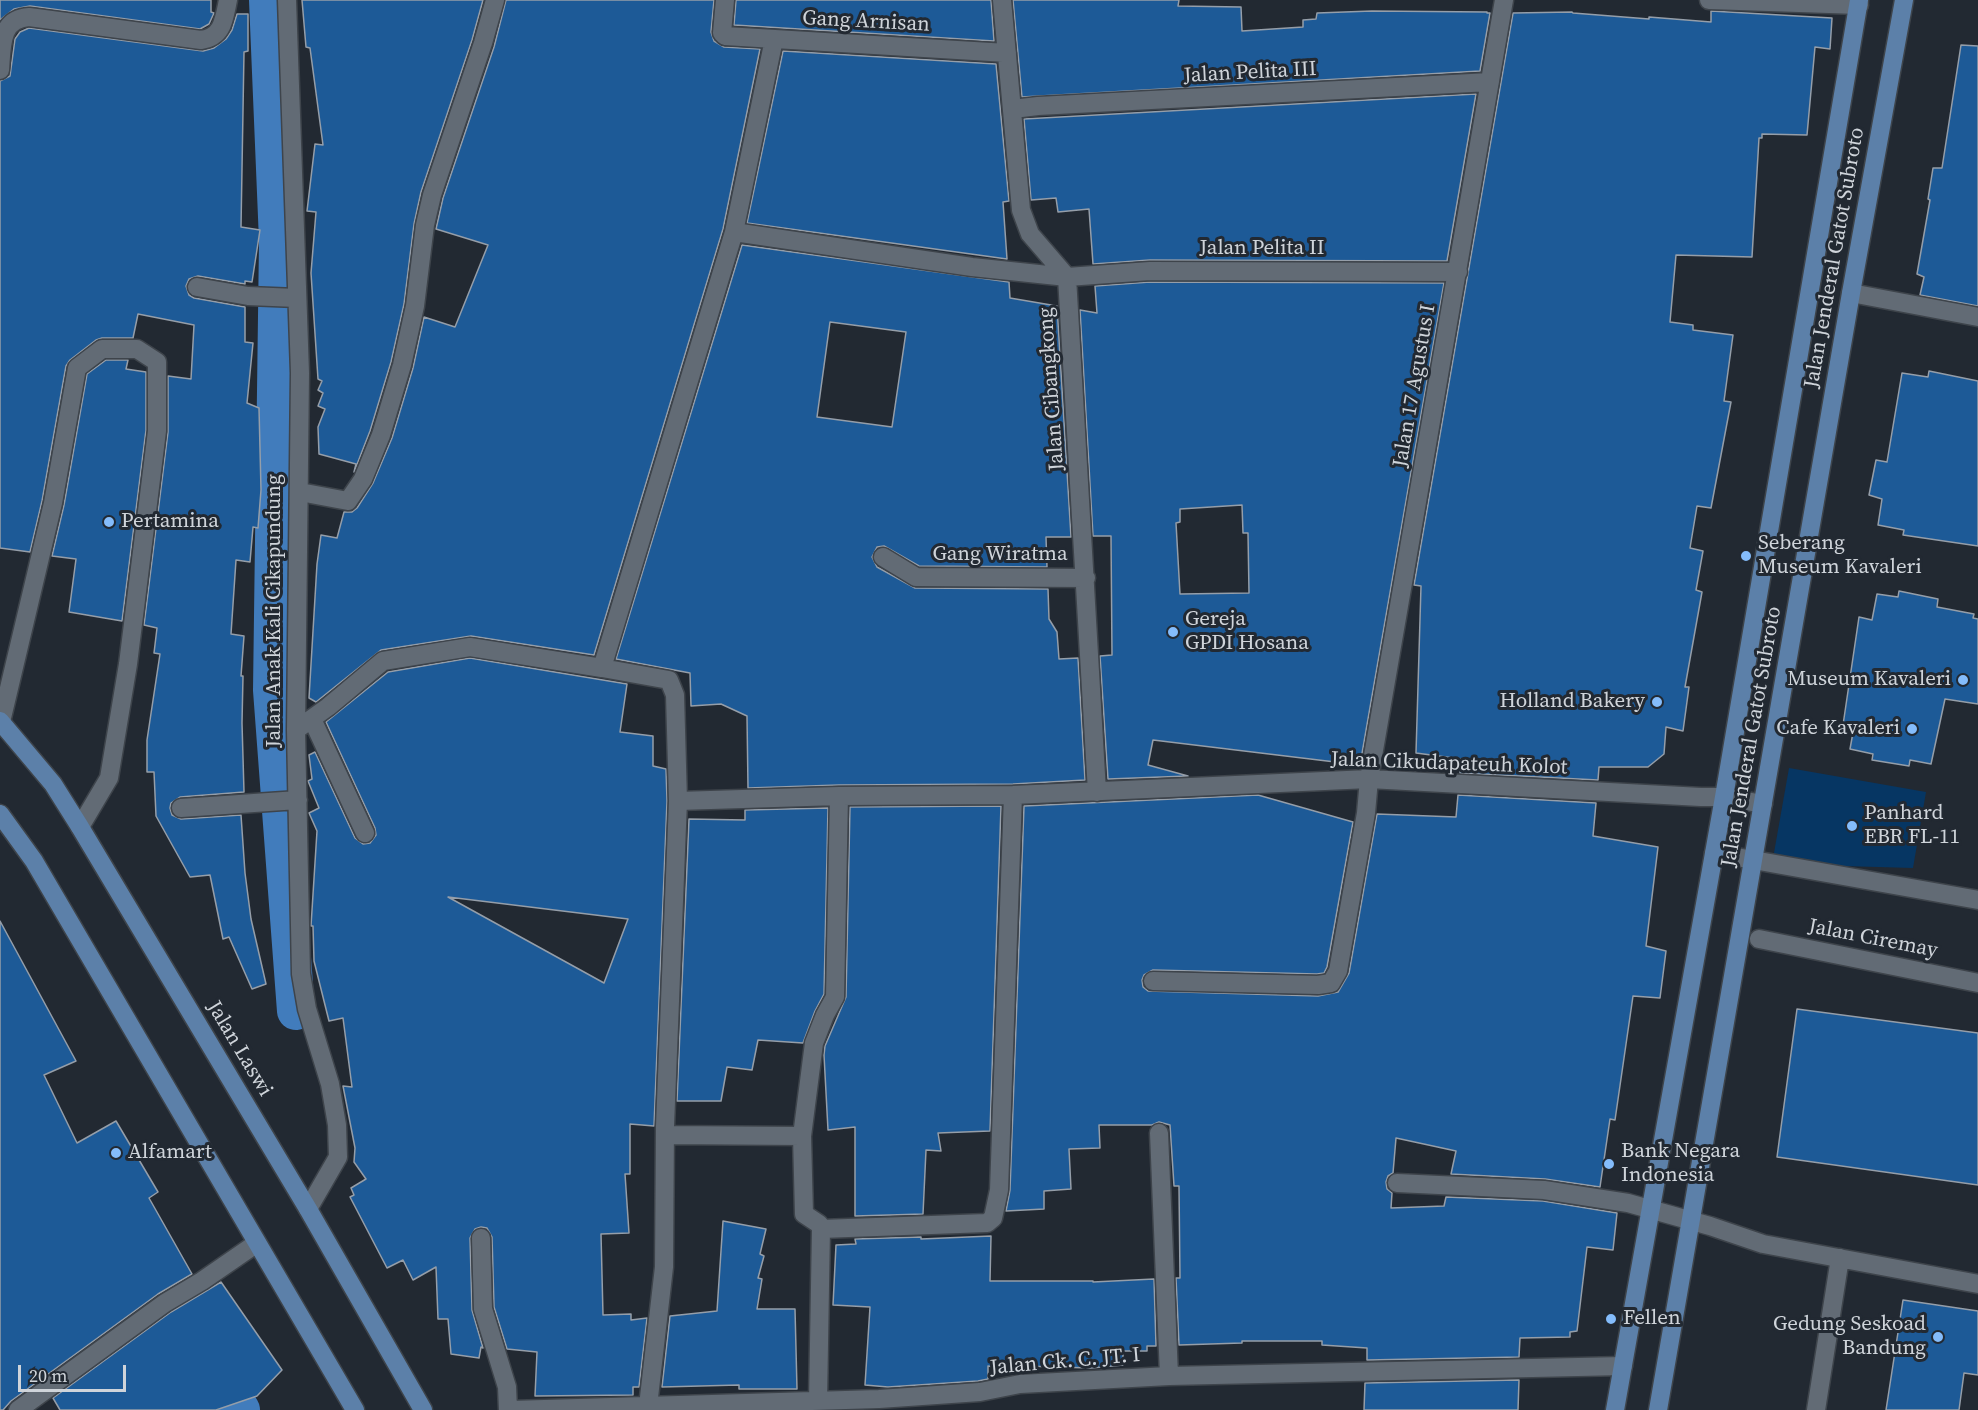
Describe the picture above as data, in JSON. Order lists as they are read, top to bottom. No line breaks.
{"streets":{"main road":["Jalan Jenderal Gatot Subroto","Jalan Laswi"],"street":["Gang Arnisan","Jalan Pelita III","Jalan Pelita II","Jalan 17 Agustus I","Jalan Cibangkong","Gang Wiratma","Jalan Anak Kali Cikapundung","Jalan Cikudapateuh Kolot","Jalan Ciremay","Jalan Ck. C. JT. I"]},"crossings":[["Gang Arnisan","Jalan Cibangkong"],["Jalan Pelita III","Jalan 17 Agustus I"],["Jalan Pelita III","Jalan Cibangkong"],["Jalan Pelita II","Jalan 17 Agustus I"],["Jalan Pelita II","Jalan Cibangkong"],["Jalan Jenderal Gatot Subroto","Jalan Cikudapateuh Kolot"],["Jalan Jenderal Gatot Subroto","Jalan Ck. C. JT. I"],["Jalan 17 Agustus I","Jalan Cikudapateuh Kolot"],["Jalan Cibangkong","Gang Wiratma"],["Jalan Cibangkong","Jalan Cikudapateuh Kolot"],["Jalan Anak Kali Cikapundung","Jalan Laswi"]],"places":["Pertamina","Seberang Museum Kavaleri","Gereja GPDI Hosana","Museum Kavaleri","Holland Bakery","Cafe Kavaleri","Panhard EBR FL-11","Alfamart","Bank Negara Indonesia","Fellen","Gedung Seskoad Bandung"],"scale_bar":"20 m"}
